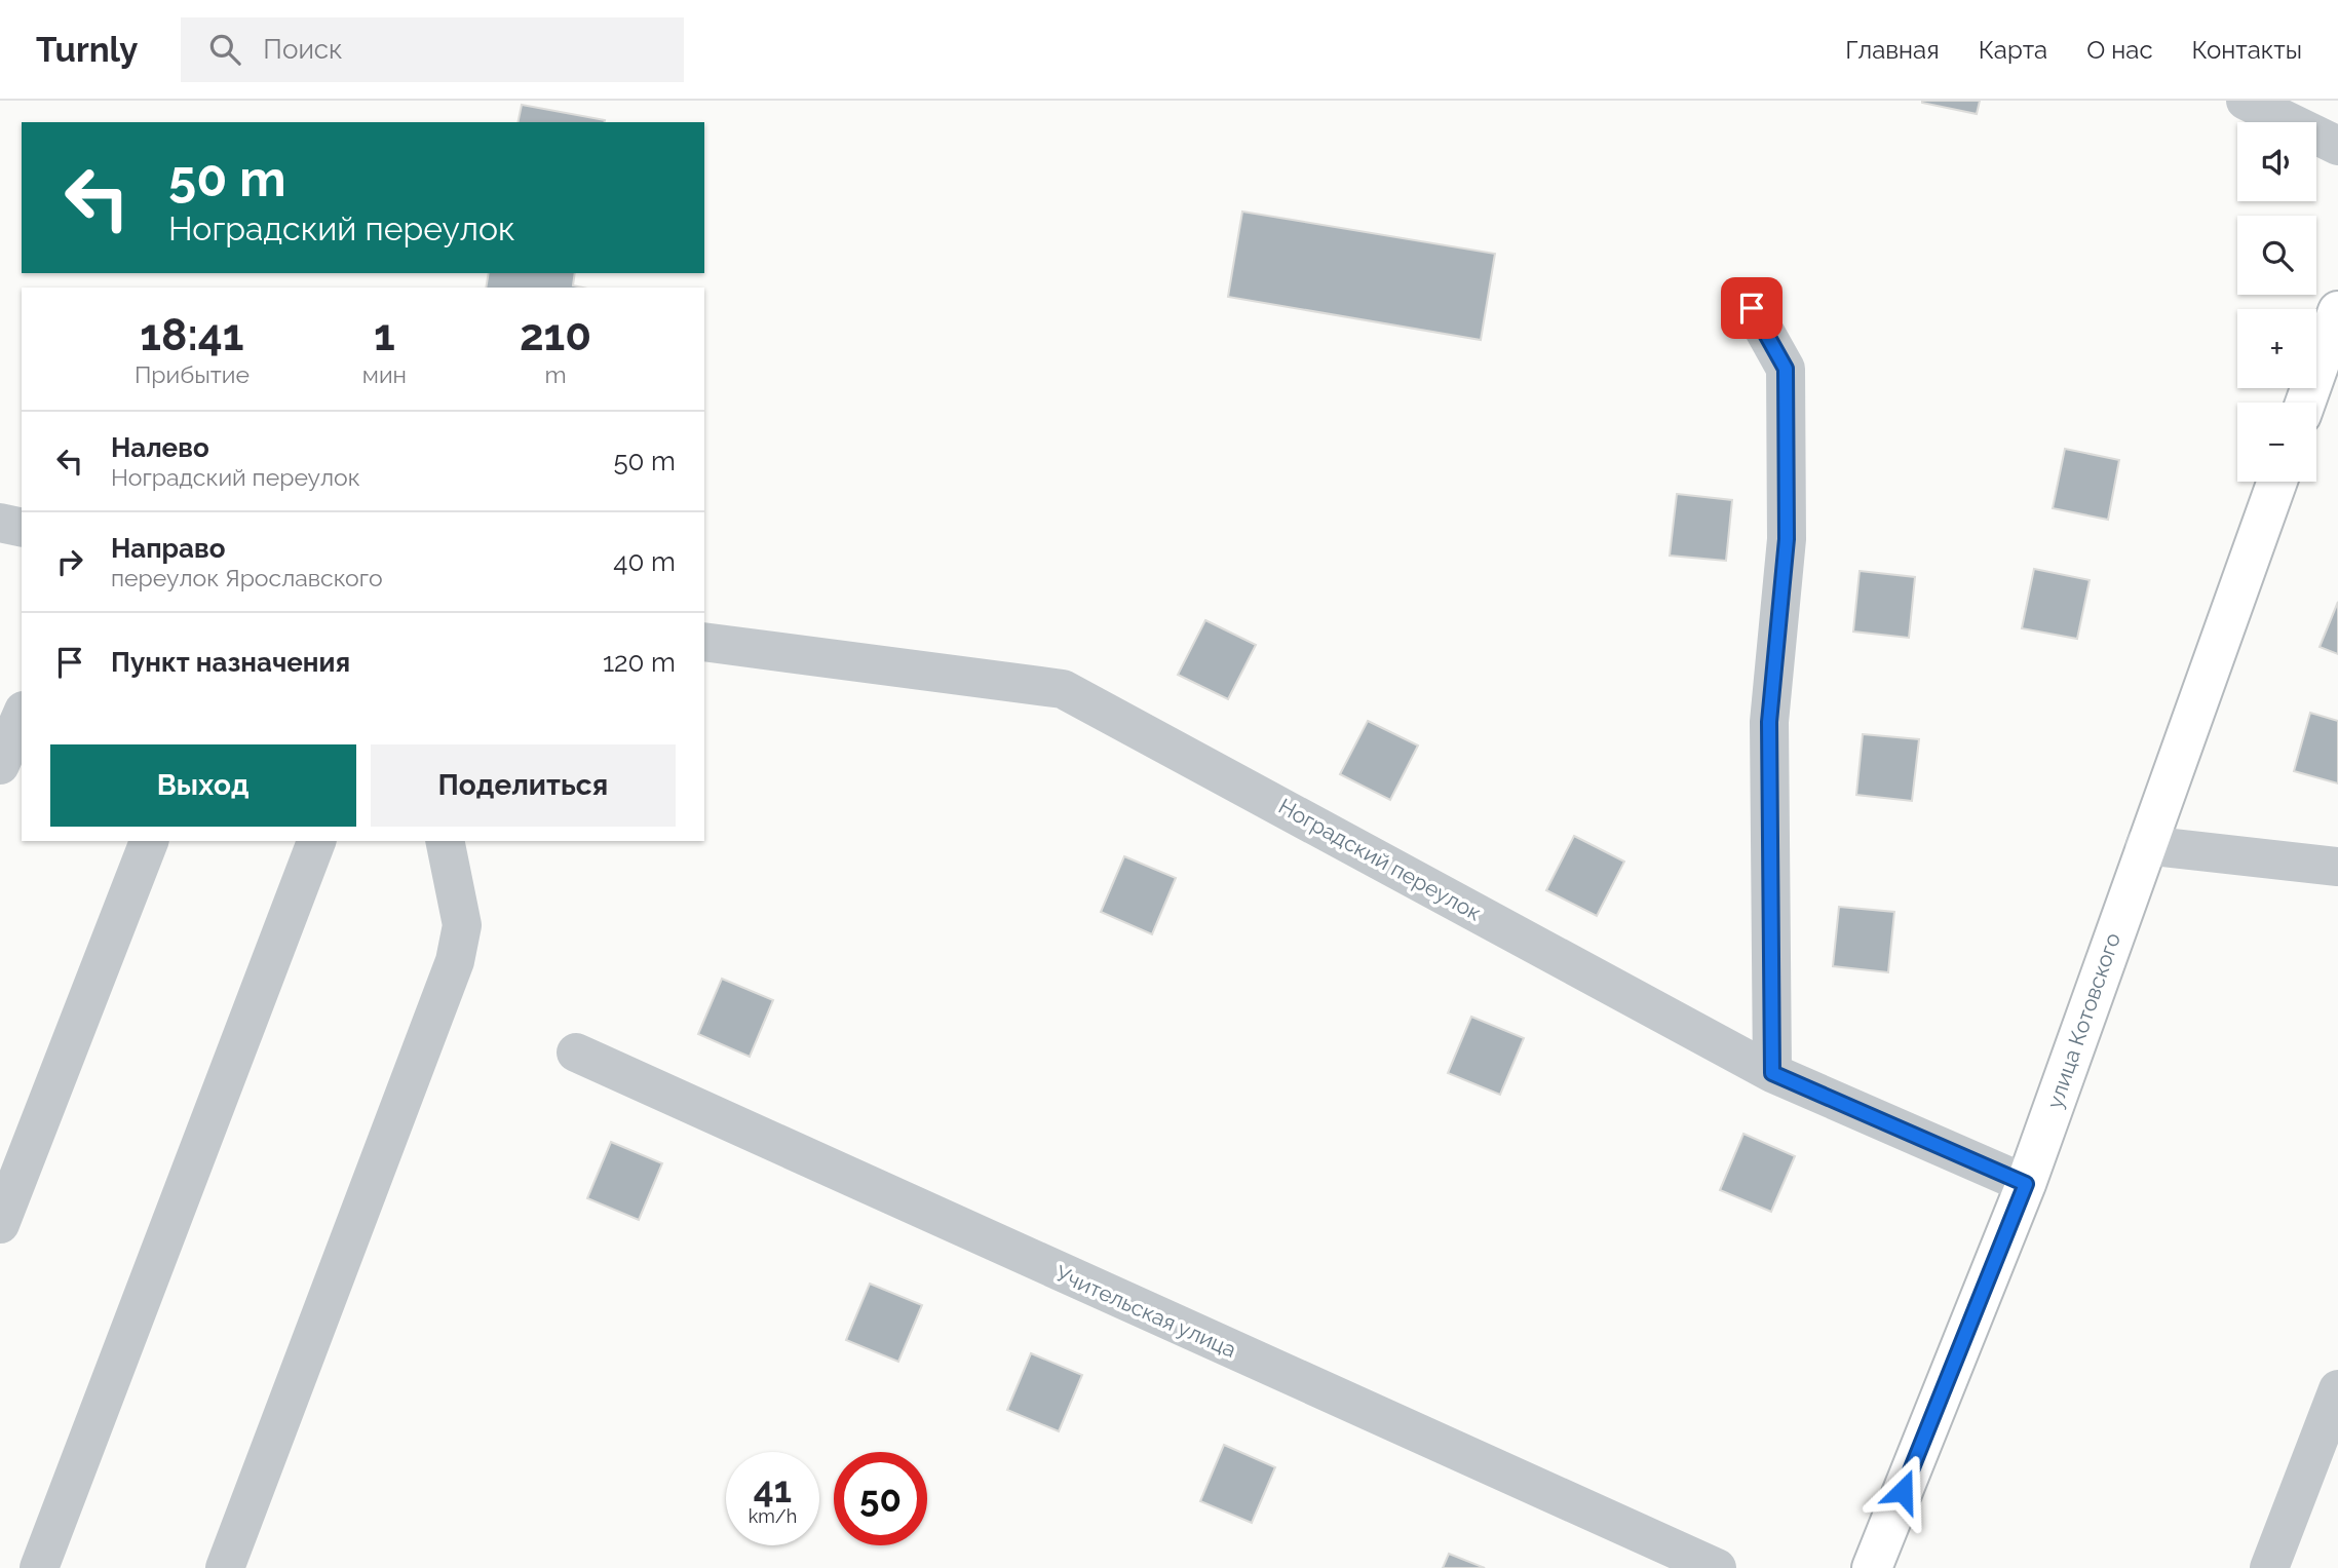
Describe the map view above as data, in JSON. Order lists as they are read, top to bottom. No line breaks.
{"streets":{"main road":["улица Котовского"],"street":["Ноградский переулок","Учительская улица"]},"crossings":[["Ноградский переулок","улица Котовского"]],"page":{"header":"Turnly","search":"Поиск","nav":["Главная","Карта","О нас","Контакты"],"map_buttons":["+","−"],"turn":["50 m","Ноградский переулок"],"eta":["18:41","Прибытие","1","мин","210","m"],"list":[{"name":"Налево","note":"Ноградский переулок","value":"50 m"},{"name":"Направо","note":"переулок Ярославского","value":"40 m"},{"name":"Пункт назначения","value":"120 m"}],"buttons":["Выход","Поделиться"],"speed":"41 km/h","limit":"50"}}
